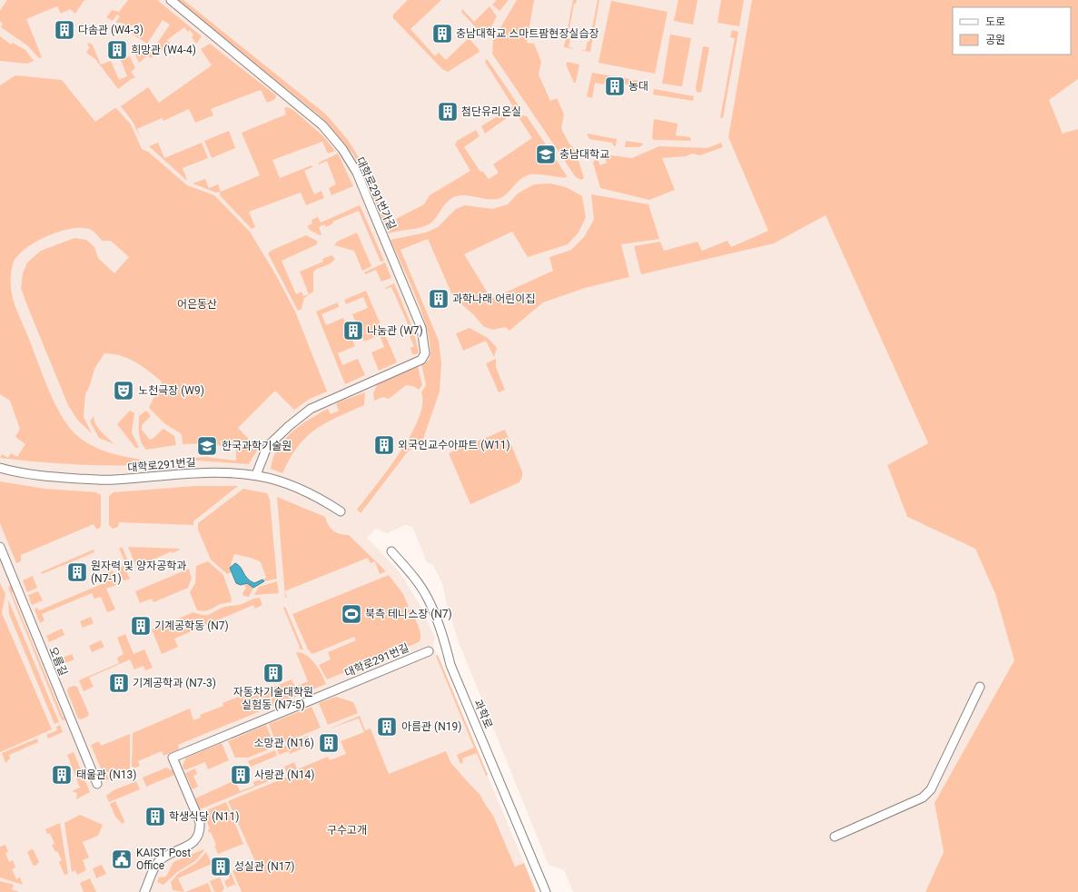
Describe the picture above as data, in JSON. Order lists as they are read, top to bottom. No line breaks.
{"streets":{"street":["대학로291번가길","대학로291번길","오름길","과학로"]},"crossings":[["대학로291번가길","대학로291번길"]],"parks":["어은동산","구수고개"],"places":{"building":["다솜관 (W4-3)","충남대학교 스마트팜현장실습장","희망관 (W4-4)","농대","첨단유리온실","과학나래 어린이집","나눔관 (W7)","외국인교수아파트 (W11)","원자력 및 양자공학과 (N7-1)","기계공학동 (N7)","자동차기술대학원 실험동 (N7-5)","기계공학과 (N7-3)","아름관 (N19)","소망관 (N16)","태울관 (N13)","사랑관 (N14)","학생식당 (N11)","성실관 (N17)"],"school or university":["충남대학교","한국과학기술원"],"theatre":["노천극장 (W9)"],"sports":["북측 테니스장 (N7)"],"public building":["KAIST Post Office"]},"legend":["도로","공원"]}
